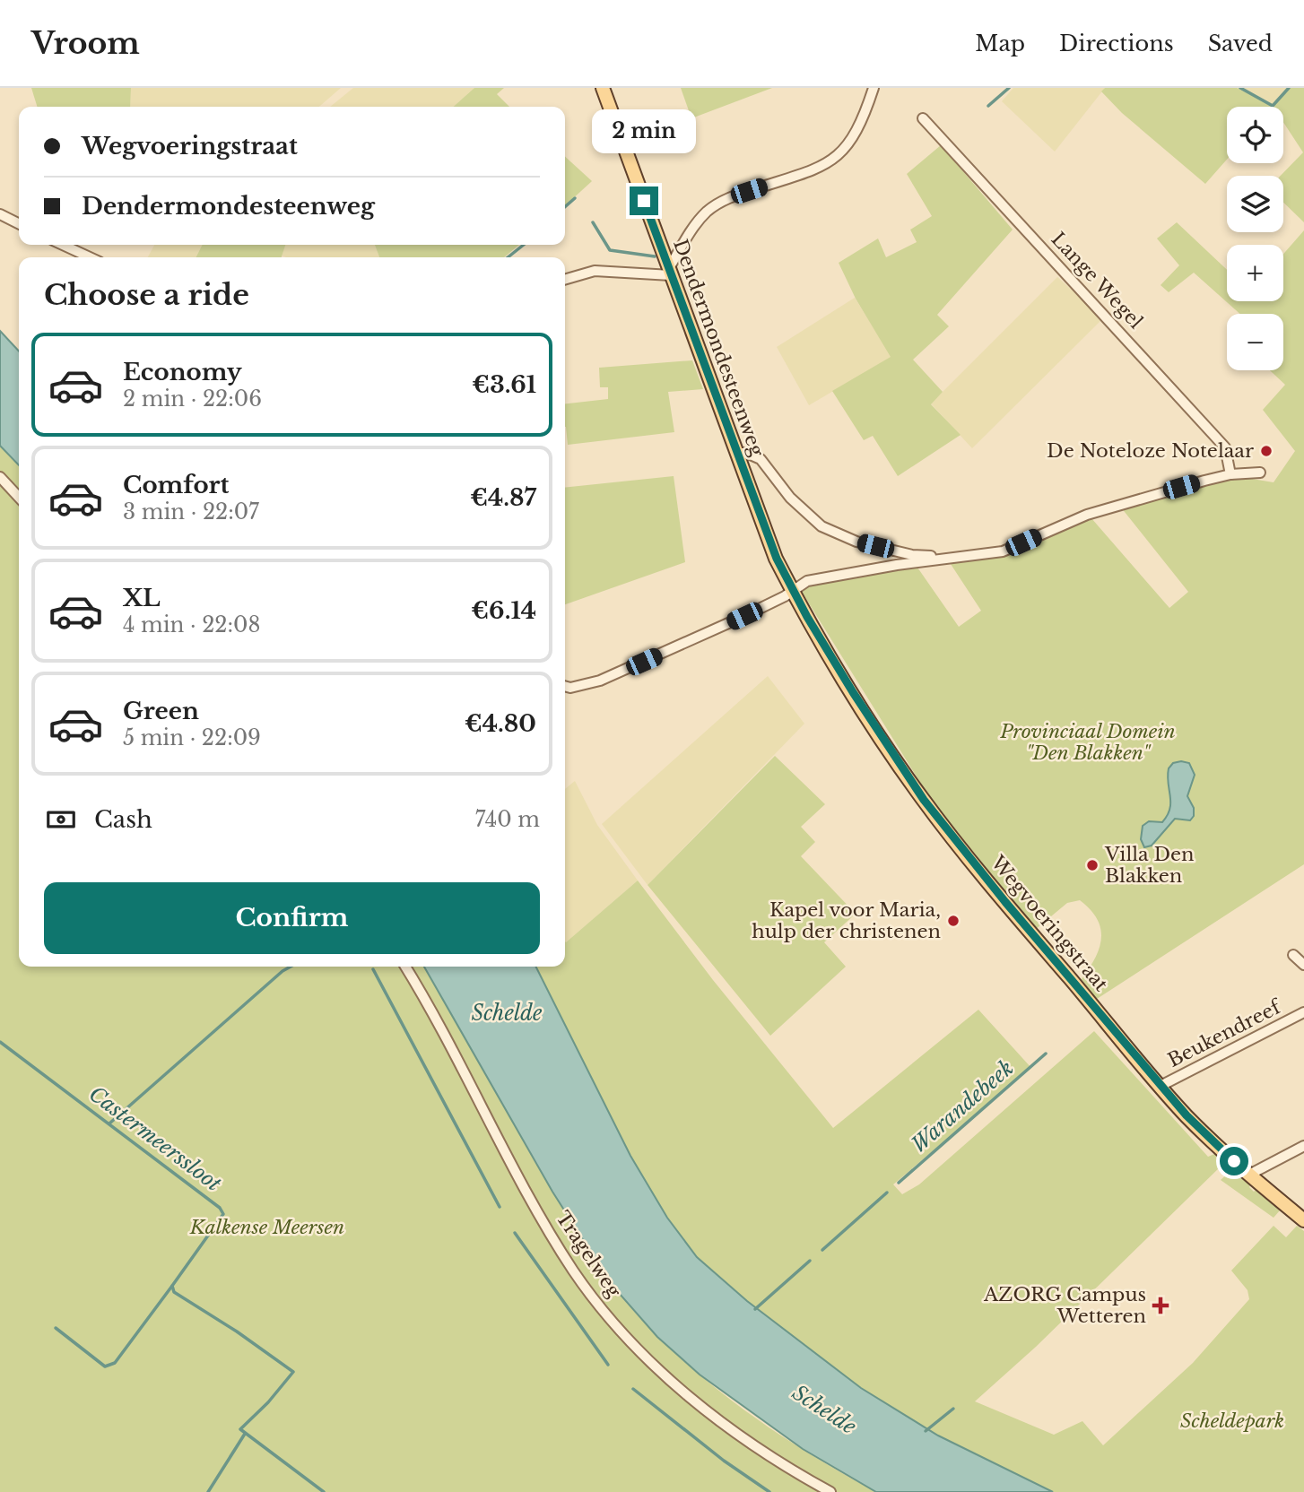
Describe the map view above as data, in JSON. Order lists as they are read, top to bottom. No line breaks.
{"streets":{"main road":["Dendermondesteenweg","Wegvoeringstraat"],"street":["Lange Wegel","Beukendreef","Tragelweg"]},"crossings":[["Dendermondesteenweg","Wegvoeringstraat"],["Wegvoeringstraat","Beukendreef"]],"water":["Schelde","Warandebeek","Castermeerssloot"],"parks":["Provinciaal Domein \"Den Blakken\"","Kalkense Meersen","Scheldepark"],"places":{"other":["De Noteloze Notelaar","Villa Den Blakken","Kapel voor Maria, hulp der christenen"],"health":["AZORG Campus Wetteren"]},"page":{"header":"Vroom","nav":["Map","Directions","Saved"],"map_buttons":["+","−"],"banner":["Wegvoeringstraat","Dendermondesteenweg"],"bubble":"2 min","heading":"Choose a ride","list":[{"name":"Economy","note":"2 min · 22:06","value":"€3.61"},{"name":"Comfort","note":"3 min · 22:07","value":"€4.87"},{"name":"XL","note":"4 min · 22:08","value":"€6.14"},{"name":"Green","note":"5 min · 22:09","value":"€4.80"}],"pay":["Cash","740 m"],"buttons":"Confirm"}}
